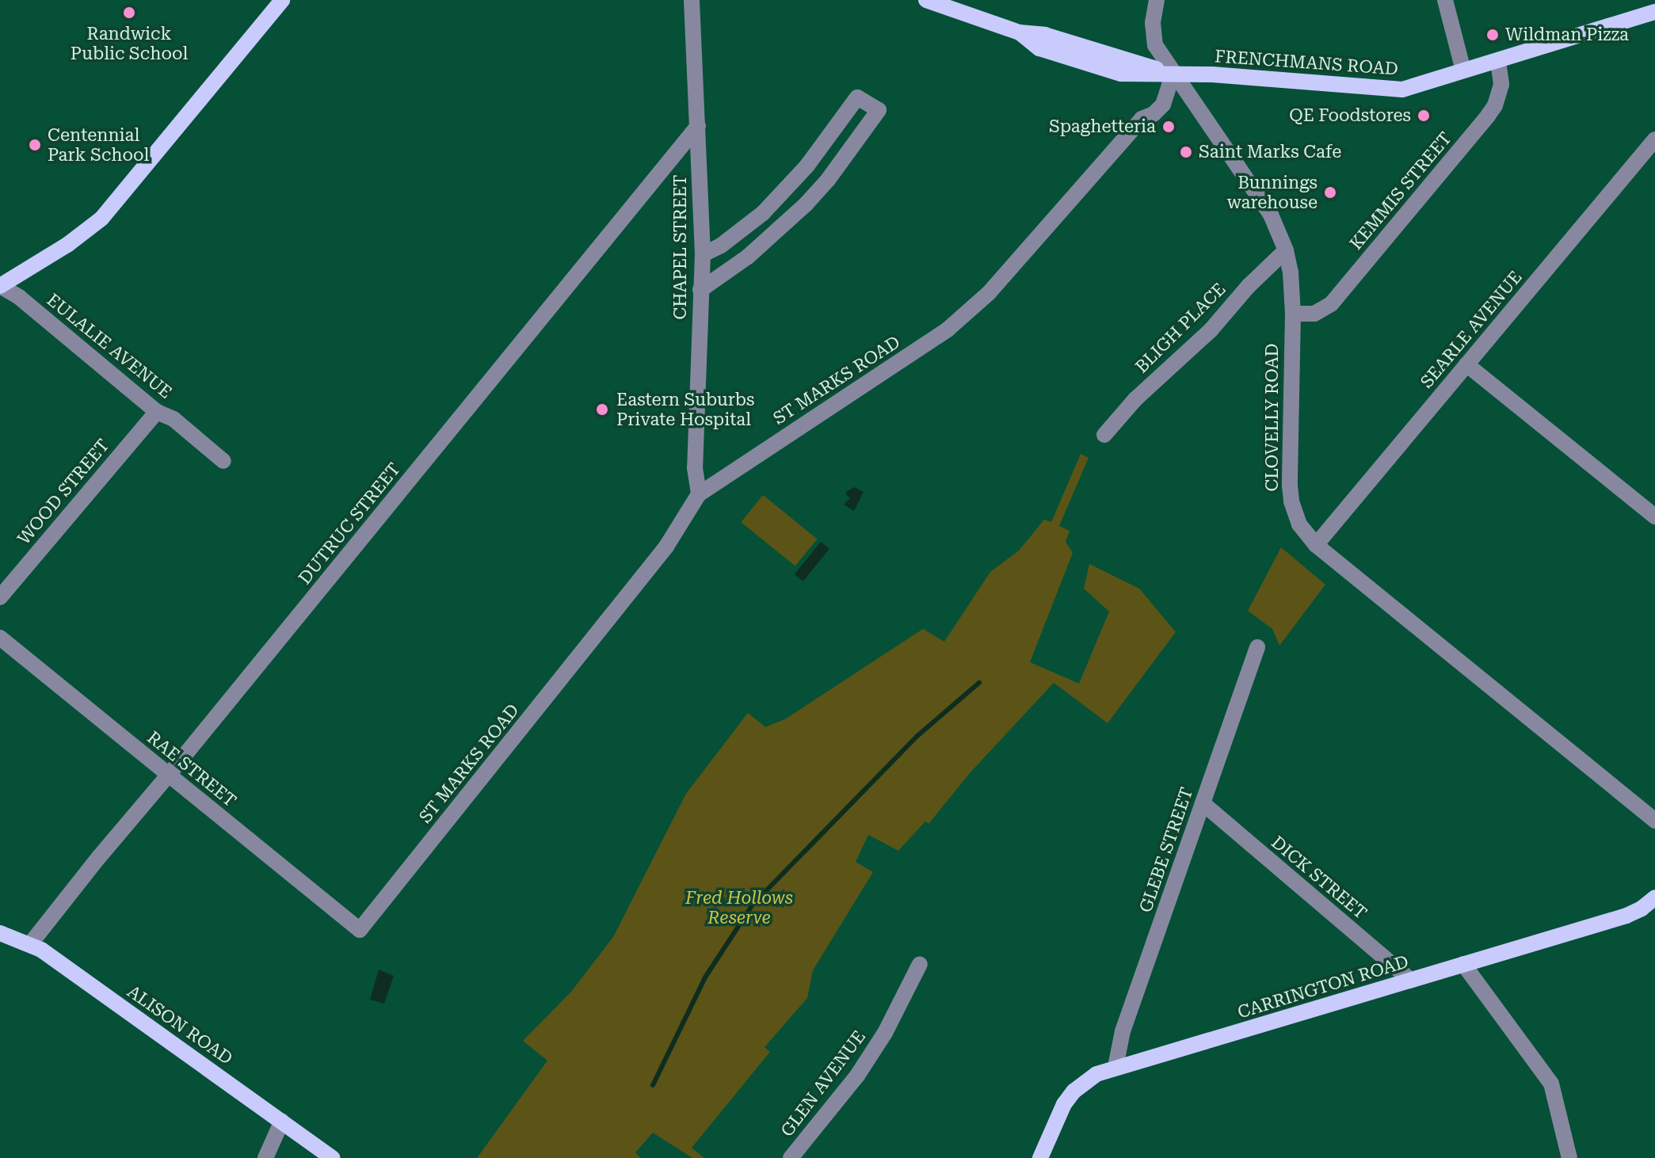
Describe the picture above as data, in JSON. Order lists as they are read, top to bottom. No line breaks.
{"streets":{"main road":["FRENCHMANS ROAD","CARRINGTON ROAD","ALISON ROAD"],"street":["KEMMIS STREET","CHAPEL STREET","BLIGH PLACE","SEARLE AVENUE","EULALIE AVENUE","ST MARKS ROAD","CLOVELLY ROAD","WOOD STREET","DUTRUC STREET","RAE STREET","GLEBE STREET","DICK STREET","GLEN AVENUE"]},"crossings":[["FRENCHMANS ROAD","KEMMIS STREET"],["FRENCHMANS ROAD","ST MARKS ROAD"],["FRENCHMANS ROAD","CLOVELLY ROAD"],["KEMMIS STREET","CLOVELLY ROAD"],["CHAPEL STREET","ST MARKS ROAD"],["CHAPEL STREET","DUTRUC STREET"],["BLIGH PLACE","CLOVELLY ROAD"],["SEARLE AVENUE","CLOVELLY ROAD"],["EULALIE AVENUE","WOOD STREET"],["ST MARKS ROAD","CLOVELLY ROAD"],["ST MARKS ROAD","RAE STREET"],["DUTRUC STREET","RAE STREET"],["DUTRUC STREET","ALISON ROAD"],["GLEBE STREET","DICK STREET"],["GLEBE STREET","CARRINGTON ROAD"],["DICK STREET","CARRINGTON ROAD"]],"parks":["Fred Hollows Reserve"],"places":["Randwick Public School","Wildman Pizza","QE Foodstores","Spaghetteria","Centennial Park School","Saint Marks Cafe","Bunnings warehouse","Eastern Suburbs Private Hospital"]}
